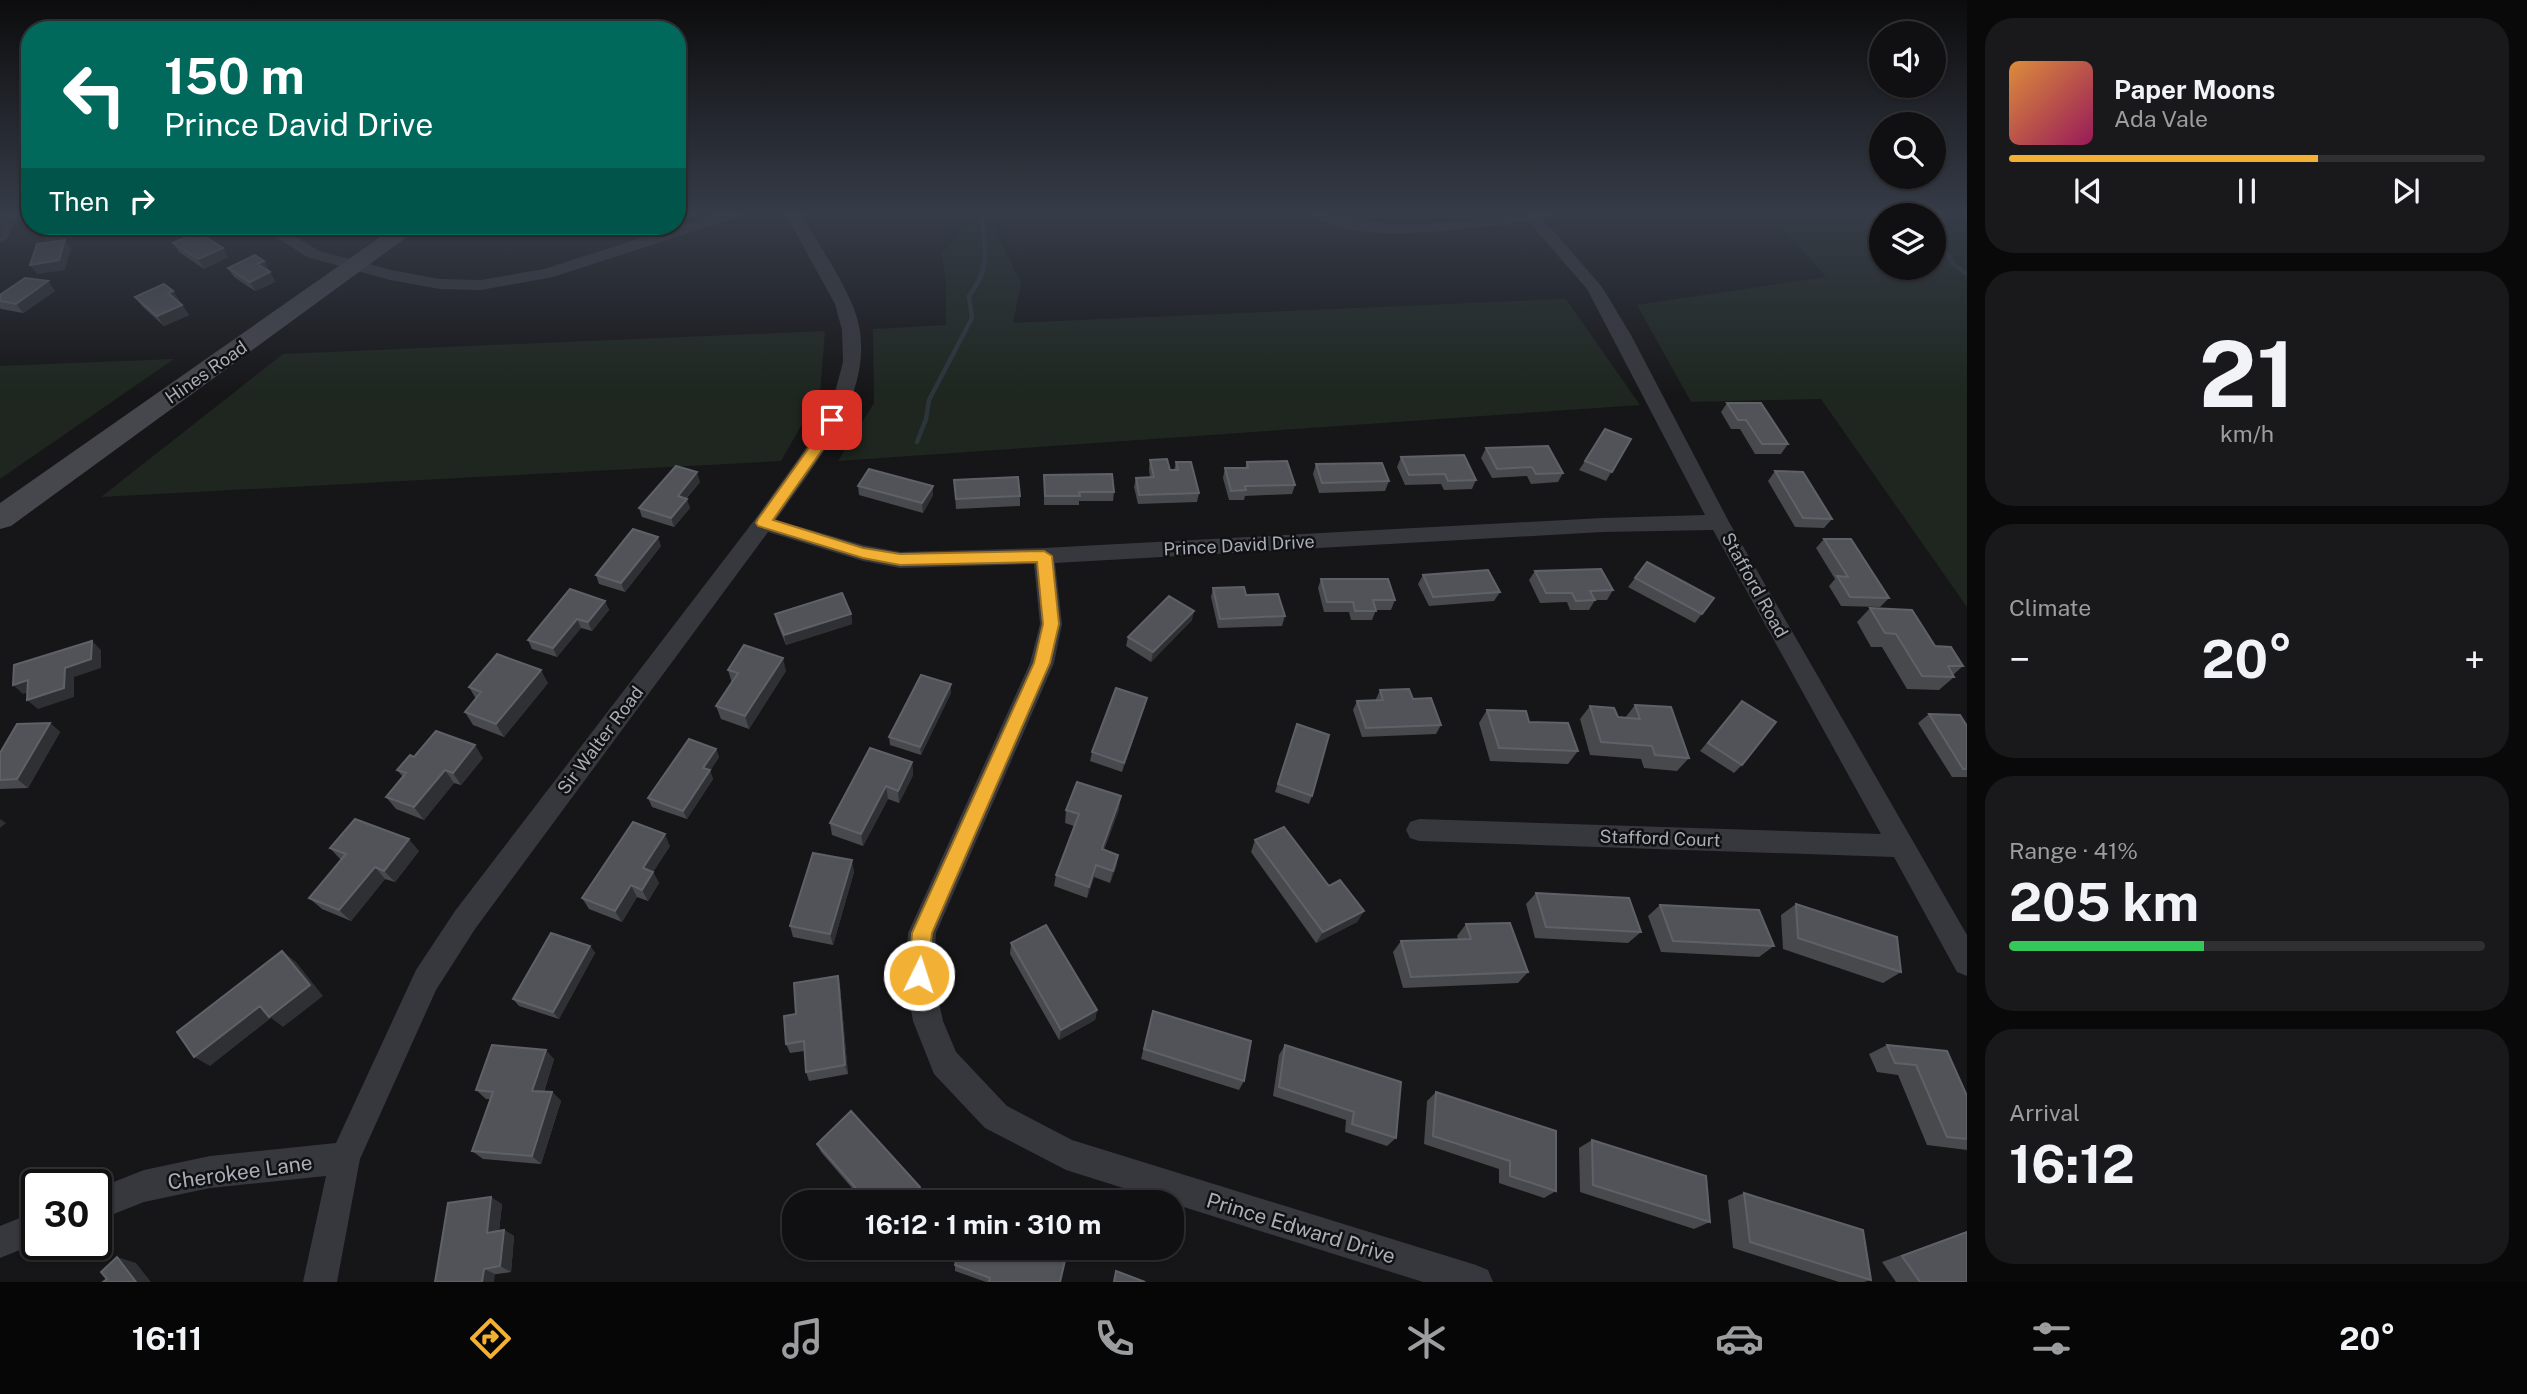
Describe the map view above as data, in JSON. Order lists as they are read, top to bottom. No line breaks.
{"streets":{"street":["Hines Road","Prince David Drive","Stafford Road","Sir Walter Road","Stafford Court","Cherokee Lane","Prince Edward Drive"]},"crossings":[["Prince David Drive","Stafford Road"],["Prince David Drive","Sir Walter Road"],["Prince David Drive","Prince Edward Drive"],["Stafford Road","Stafford Court"],["Sir Walter Road","Cherokee Lane"]],"page":{"turn":["150 m","Prince David Drive"],"song":["Paper Moons","Ada Vale"],"then":"Then","tile":[["21","km/h"],"Climate",["Range · 41%","205 km"],["Arrival","16:12"]],"heat":["−","20°","+"],"limit":"30","trip":"16:12 · 1 min · 310 m","tabs":["16:11","20°"]}}
